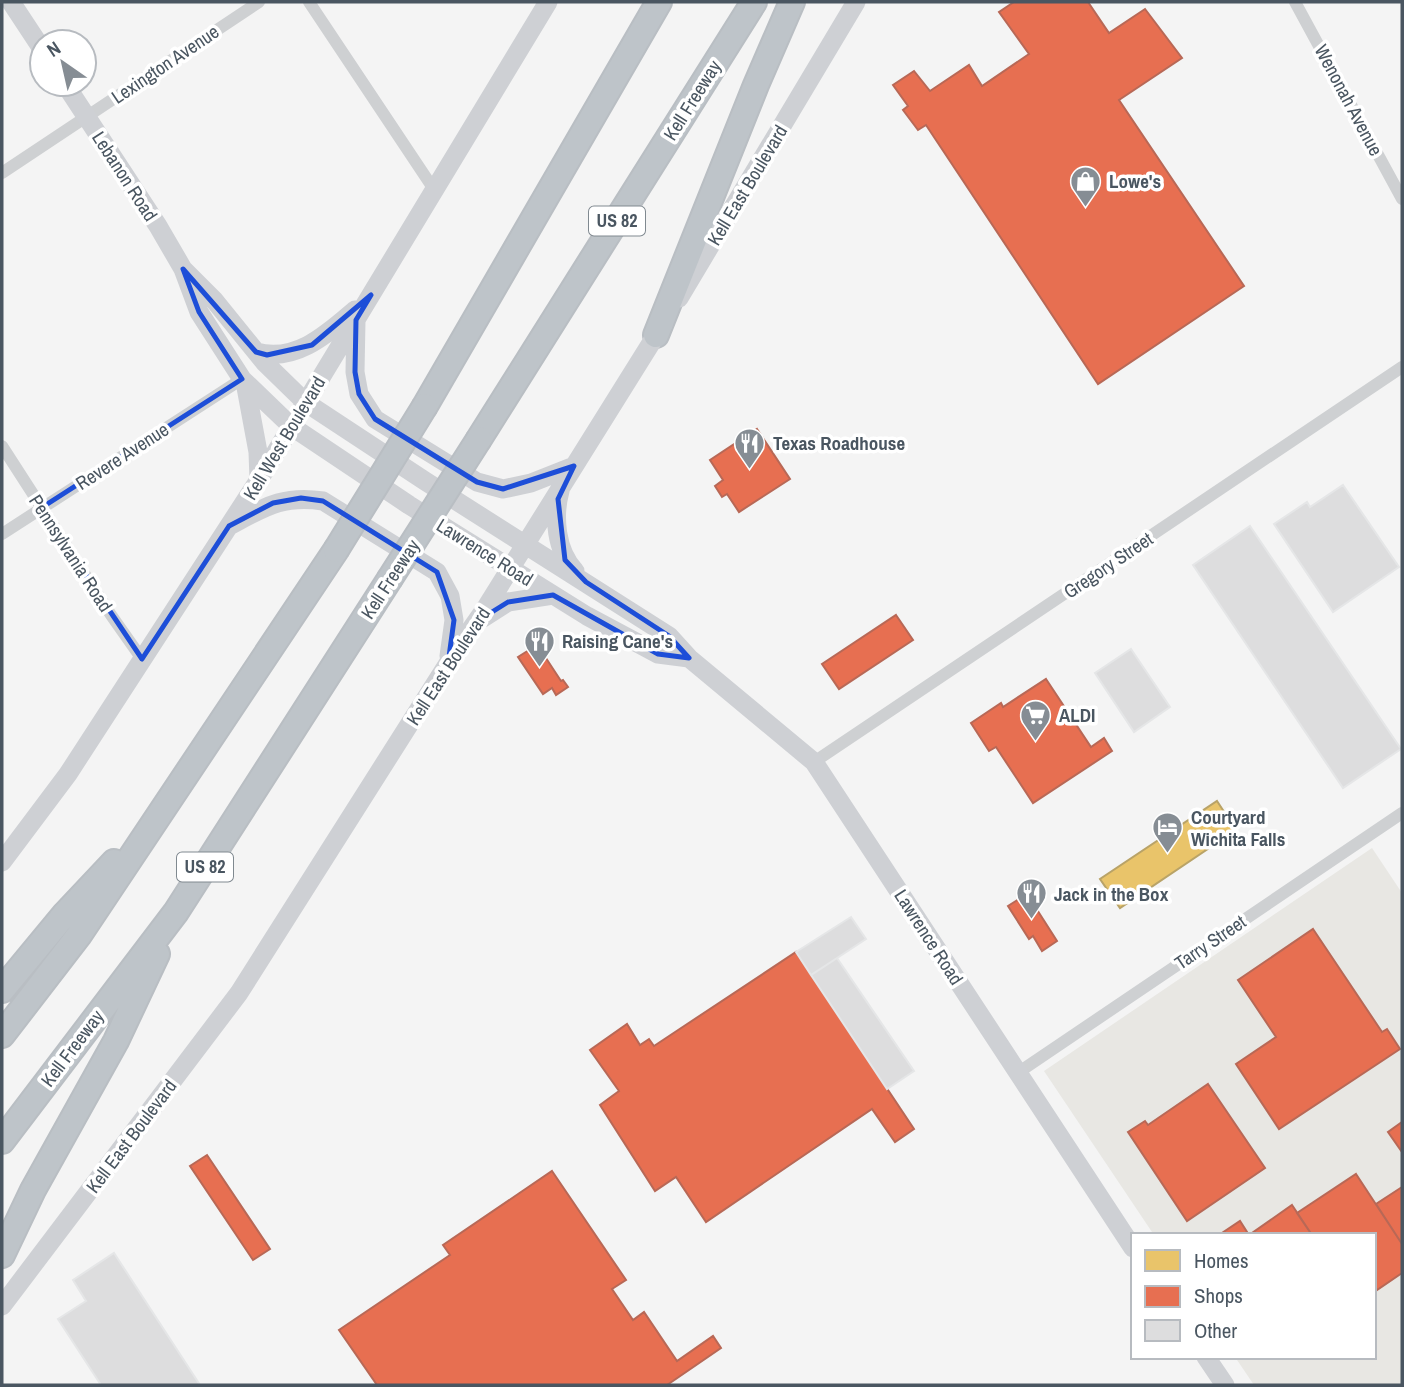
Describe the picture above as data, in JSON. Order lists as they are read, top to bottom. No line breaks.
{"streets":{"highway":["Kell Freeway","US 82"],"main road":["Lebanon Road","Kell East Boulevard","Kell West Boulevard","Lawrence Road"],"street":["Lexington Avenue","Wenonah Avenue","Revere Avenue","Pennsylvania Road","Gregory Street","Tarry Street"]},"crossings":[["Lexington Avenue","Lebanon Road"],["Lebanon Road","Kell West Boulevard"],["Lebanon Road","Revere Avenue"],["Lebanon Road","Lawrence Road"],["Kell East Boulevard","Lawrence Road"],["Kell West Boulevard","Lawrence Road"],["Kell West Boulevard","Pennsylvania Road"],["Revere Avenue","Pennsylvania Road"],["Lawrence Road","Gregory Street"],["Lawrence Road","Tarry Street"]],"places":{"shop":["Lowe's"],"restaurant":["Texas Roadhouse","Raising Cane's","Jack in the Box"],"supermarket":["ALDI"],"hotel":["Courtyard Wichita Falls"]},"legend":["Homes","Shops","Other"],"north":"top left"}
